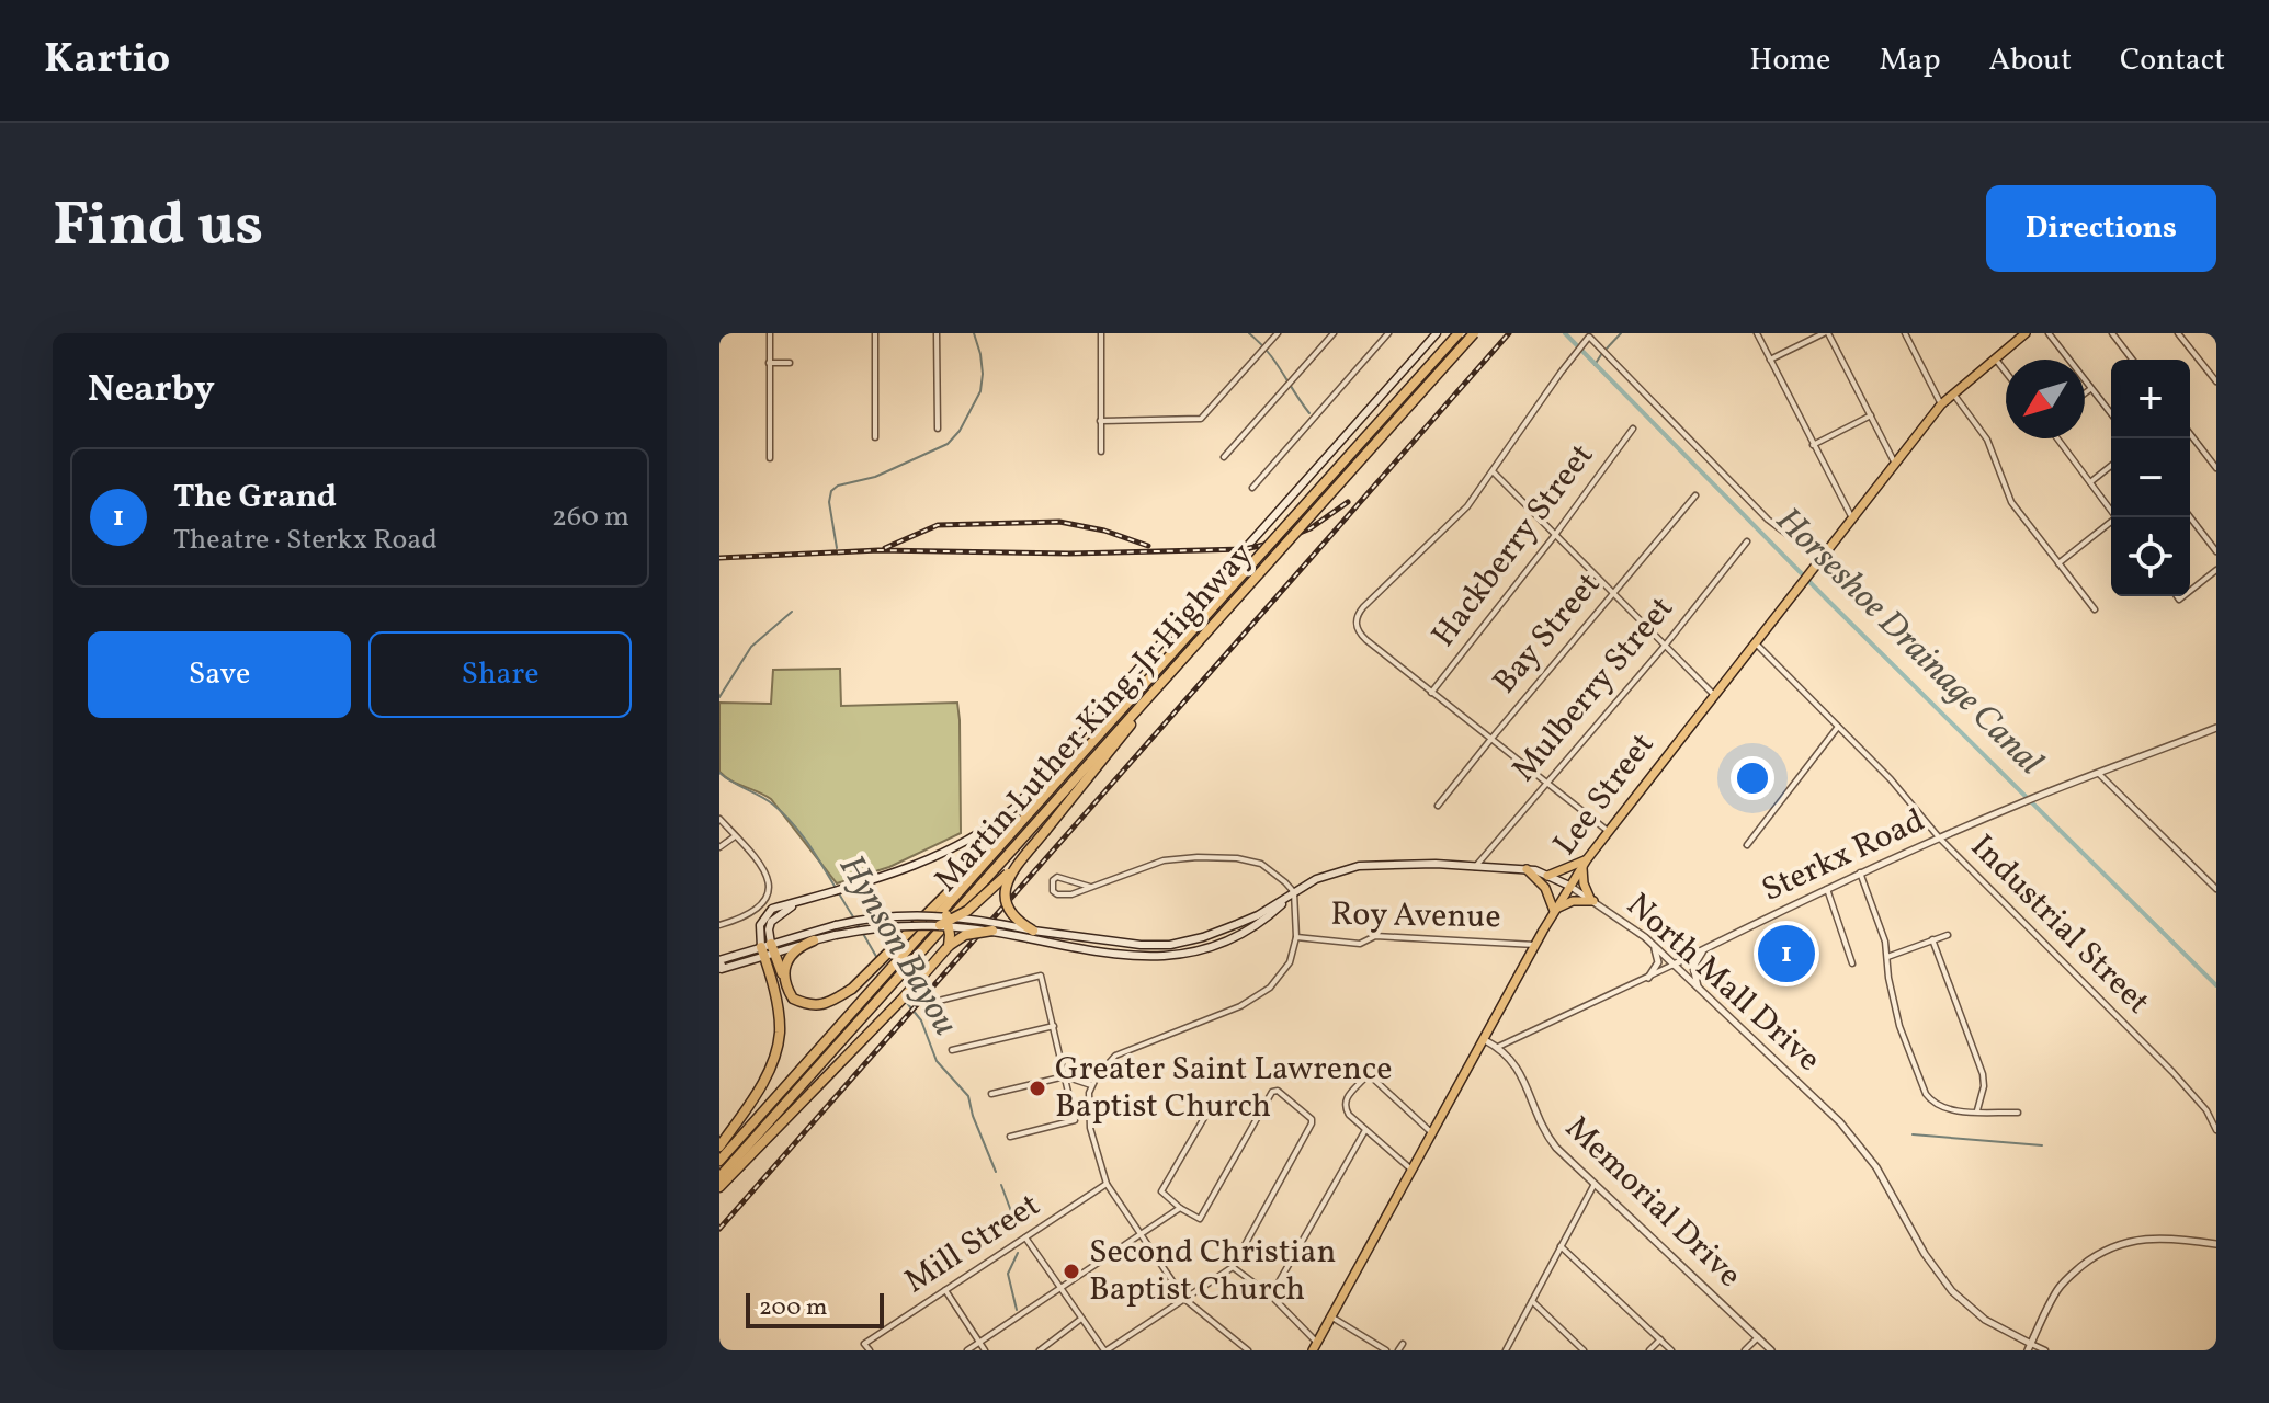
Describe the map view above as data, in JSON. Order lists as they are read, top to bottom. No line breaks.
{"streets":{"highway":["Martin Luther King, Jr Highway"],"main road":["Lee Street"],"street":["Hackberry Street","Bay Street","Mulberry Street","Sterkx Road","Roy Avenue","Industrial Street","North Mall Drive","Memorial Drive","Mill Street"]},"crossings":[["Lee Street","Roy Avenue"],["Lee Street","Industrial Street"],["Lee Street","North Mall Drive"],["Lee Street","Memorial Drive"],["Sterkx Road","Industrial Street"],["Sterkx Road","North Mall Drive"],["Sterkx Road","Memorial Drive"]],"water":["Horseshoe Drainage Canal","Hynson Bayou"],"places":["Greater Saint Lawrence Baptist Church","Second Christian Baptist Church"],"scale_bar":"200 m","north":"bottom left","page":{"header":"Kartio","nav":["Home","Map","About","Contact"],"title":"Find us","buttons":["Directions",["Save","Share"]],"heading":"Nearby","map_buttons":["+","−"],"list":[{"mark":"1","name":"The Grand","note":"Theatre · Sterkx Road","value":"260 m"}],"pins":"1","scale":"200 m"}}
